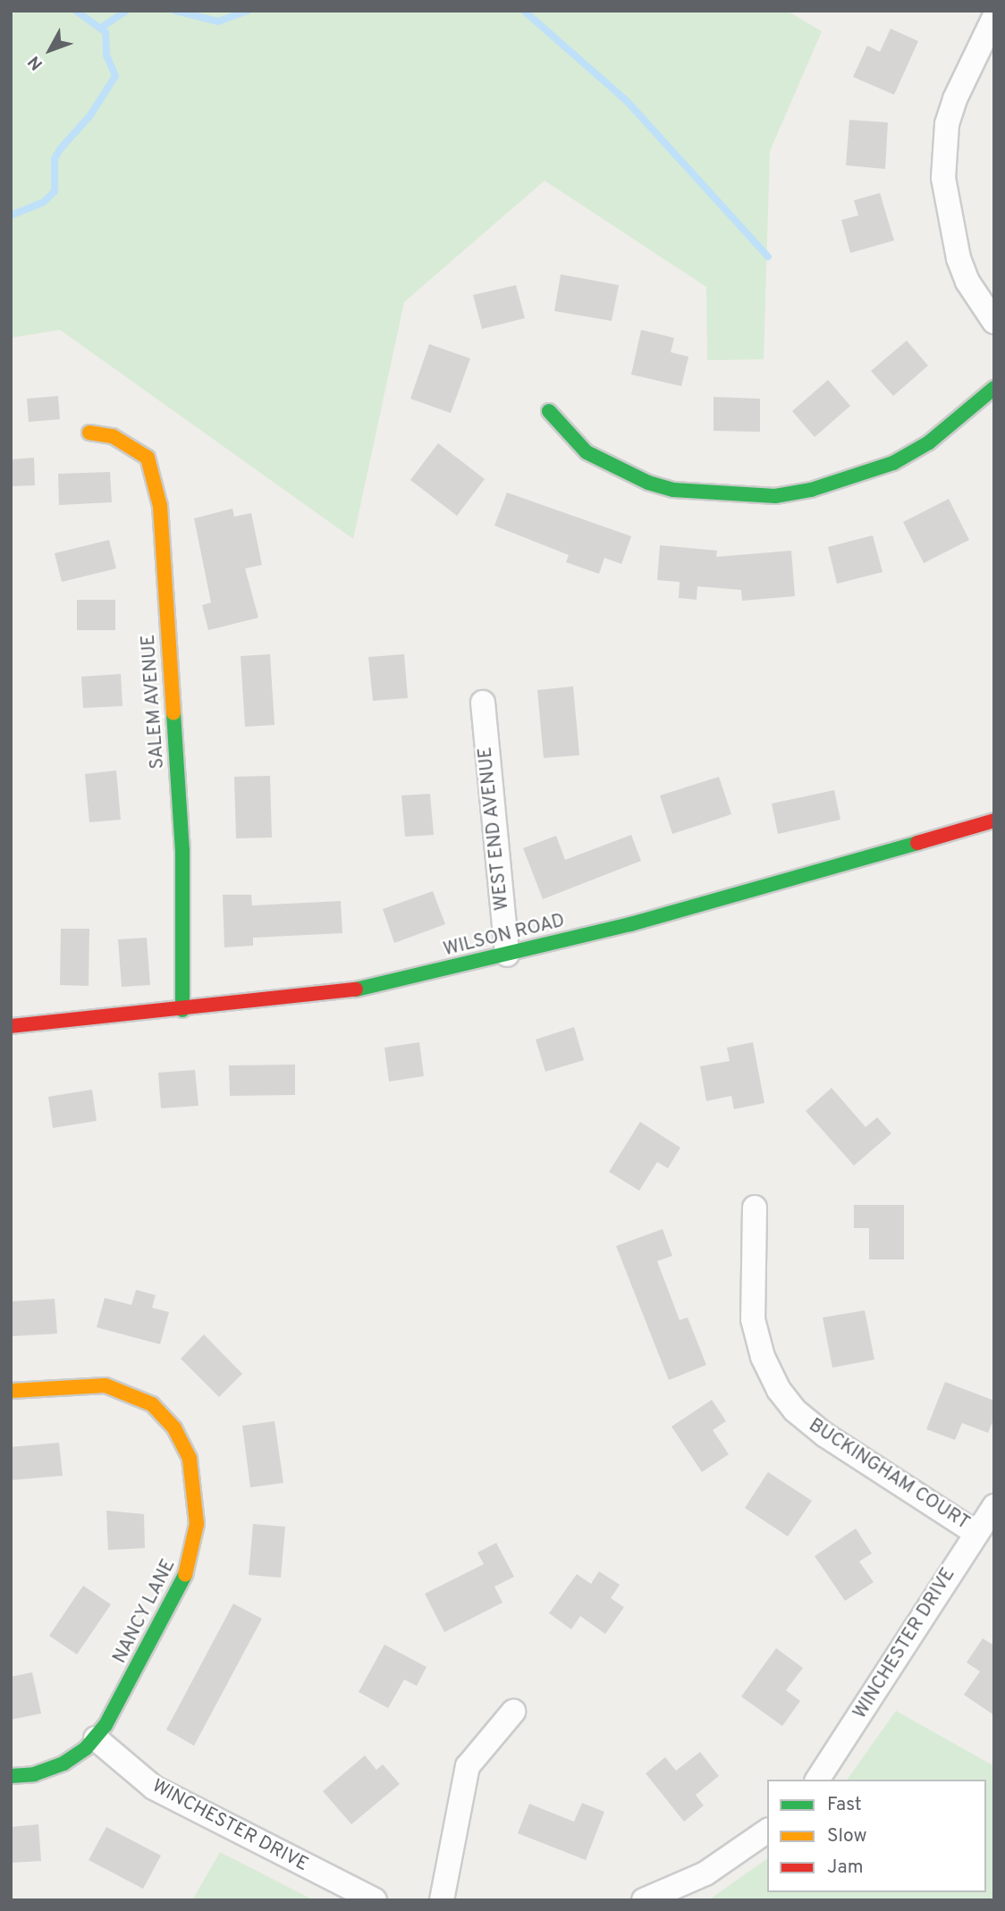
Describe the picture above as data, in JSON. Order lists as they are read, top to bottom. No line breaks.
{"streets":{"street":["SALEM AVENUE","WEST END AVENUE","WILSON ROAD","BUCKINGHAM COURT","NANCY LANE","WINCHESTER DRIVE"]},"crossings":[["SALEM AVENUE","WILSON ROAD"],["WEST END AVENUE","WILSON ROAD"],["BUCKINGHAM COURT","WINCHESTER DRIVE"],["NANCY LANE","WINCHESTER DRIVE"]],"legend":["Fast","Slow","Jam"],"north":"bottom left"}
